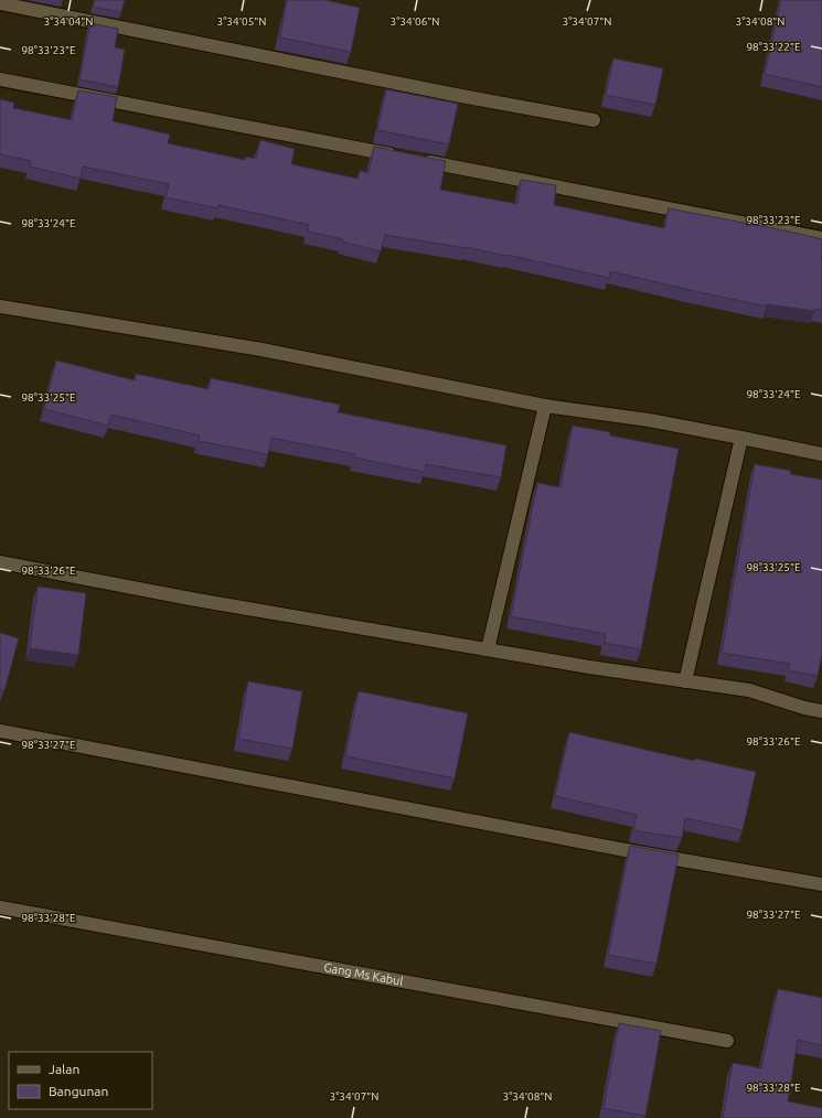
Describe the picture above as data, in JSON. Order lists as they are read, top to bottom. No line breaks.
{"streets":{"street":["Gang Ms Kabul"]},"legend":["Jalan","Bangunan"],"coordinates":["3°34'04\"N","3°34'05\"N","3°34'06\"N","3°34'07\"N","3°34'08\"N","98°33'22\"E","98°33'23\"E","98°33'24\"E","98°33'25\"E","98°33'26\"E","98°33'27\"E","98°33'28\"E"]}
